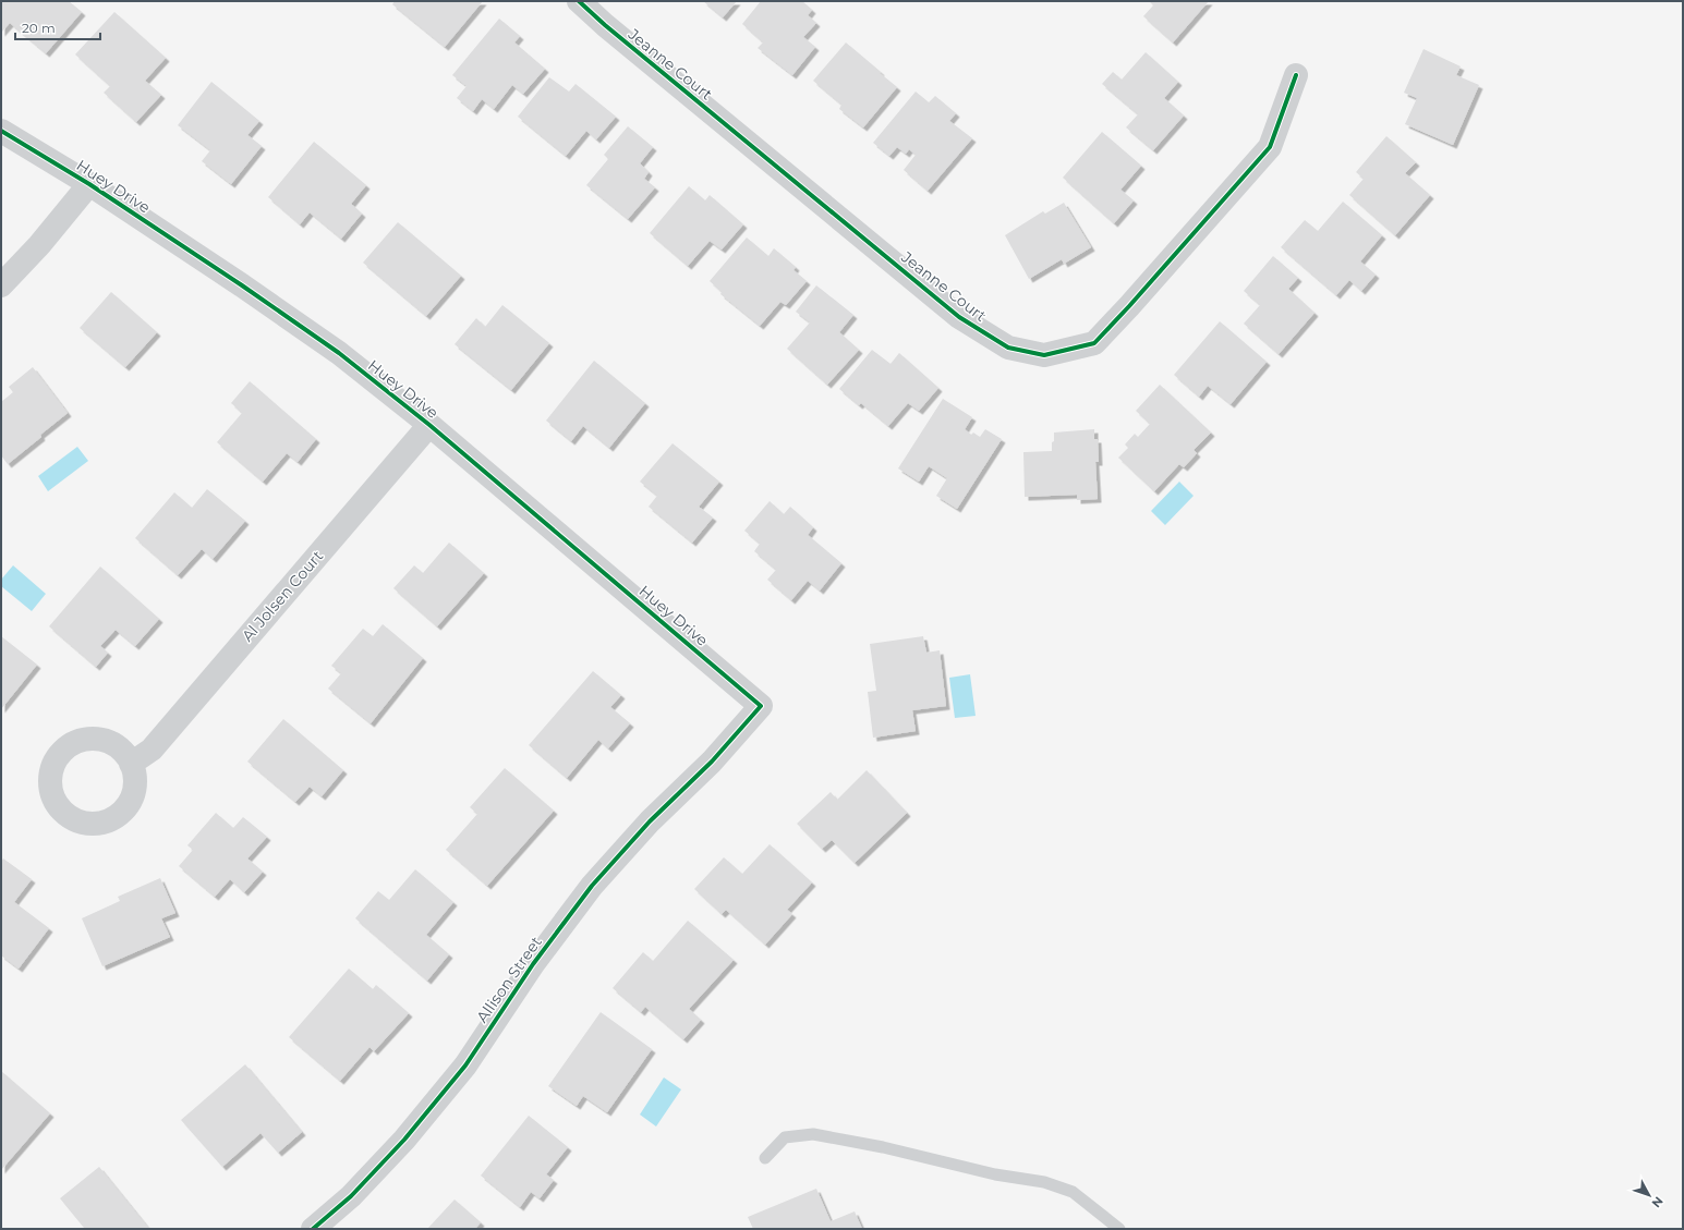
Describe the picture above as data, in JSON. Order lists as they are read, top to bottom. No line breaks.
{"streets":{"street":["Jeanne Court","Huey Drive","Al Jolsen Court","Allison Street"]},"crossings":[["Huey Drive","Al Jolsen Court"],["Huey Drive","Allison Street"]],"scale_bar":"20 m","north":"bottom right"}
